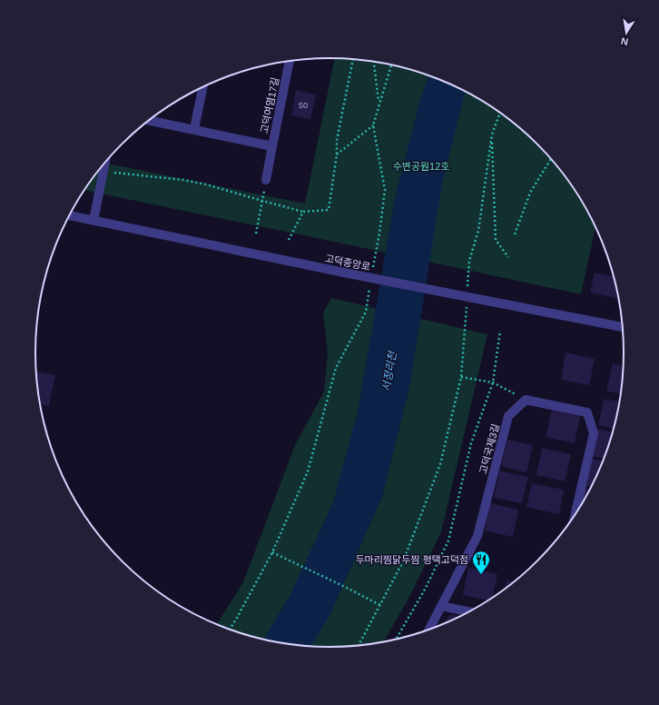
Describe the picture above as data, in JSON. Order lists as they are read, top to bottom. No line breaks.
{"streets":{"street":["고덕여염17길","고덕중앙로","고덕국제3길"]},"water":["서정리천"],"parks":["수변공원12호"],"places":{"restaurant":["두마리찜닭두찜 평택고덕점"]},"house_numbers":["50"],"north":"bottom"}
